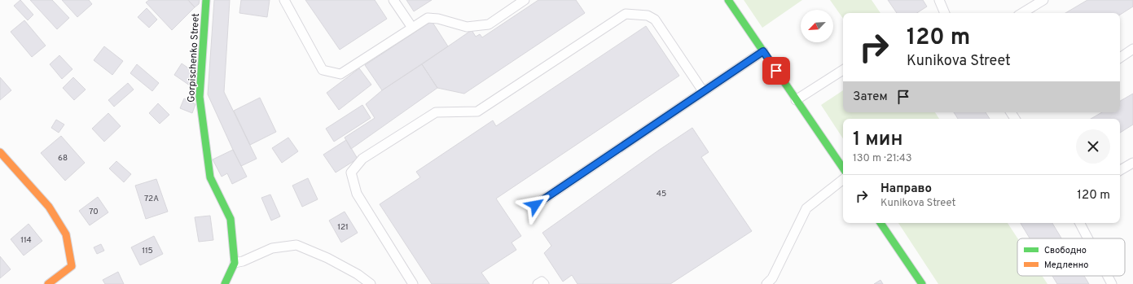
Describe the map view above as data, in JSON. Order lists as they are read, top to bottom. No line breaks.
{"streets":{"street":["Gorpischenko Street"]},"house_numbers":["68","45","72А","70","121","114","115"],"legend":["Свободно","Медленно"],"north":"bottom left","page":{"turn":["120 m","Kunikova Street"],"then":"Затем","heading":["1 мин","130 m · 21:43"],"list":[{"name":"Направо","note":"Kunikova Street","value":"120 m"}]}}
